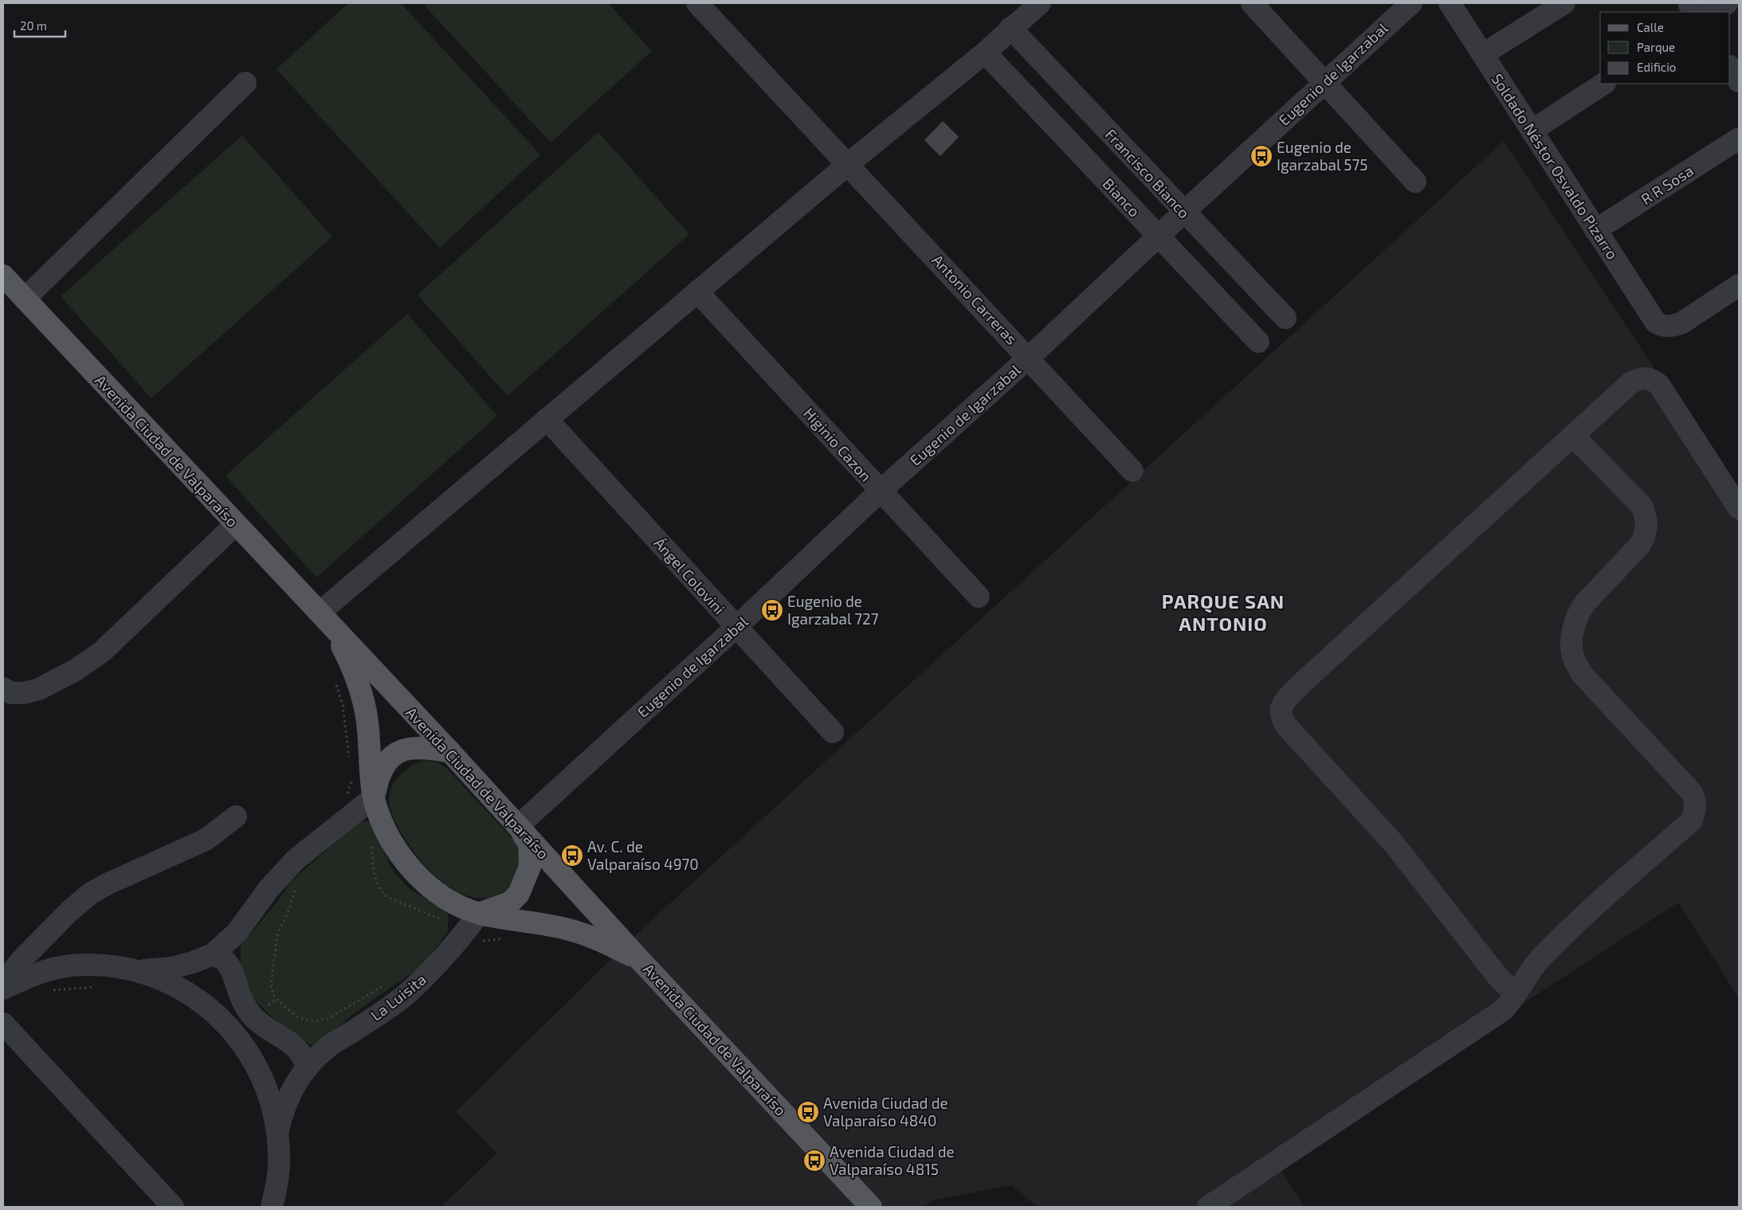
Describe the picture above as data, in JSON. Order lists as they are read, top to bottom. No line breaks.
{"streets":{"main road":["Avenida Ciudad de Valparaíso"],"street":["Eugenio de Igarzabal","Soldado Néstor Osvaldo Pizarro","Francisco Bianco","R R Sosa","Bianco","Antonio Carreras","Higinio Cazon","Ángel Colovini","La Luisita"]},"crossings":[["Eugenio de Igarzabal","Francisco Bianco"],["Eugenio de Igarzabal","Bianco"],["Eugenio de Igarzabal","Antonio Carreras"],["Eugenio de Igarzabal","Higinio Cazon"],["Eugenio de Igarzabal","Avenida Ciudad de Valparaíso"],["Eugenio de Igarzabal","Ángel Colovini"],["Soldado Néstor Osvaldo Pizarro","R R Sosa"],["Avenida Ciudad de Valparaíso","La Luisita"]],"districts":["PARQUE SAN ANTONIO"],"places":{"bus stop":["Eugenio de Igarzabal 575","Eugenio de Igarzabal 727","Av. C. de Valparaíso 4970","Avenida Ciudad de Valparaíso 4840","Avenida Ciudad de Valparaíso 4815"]},"legend":["Calle","Parque","Edificio"],"scale_bar":"20 m"}
